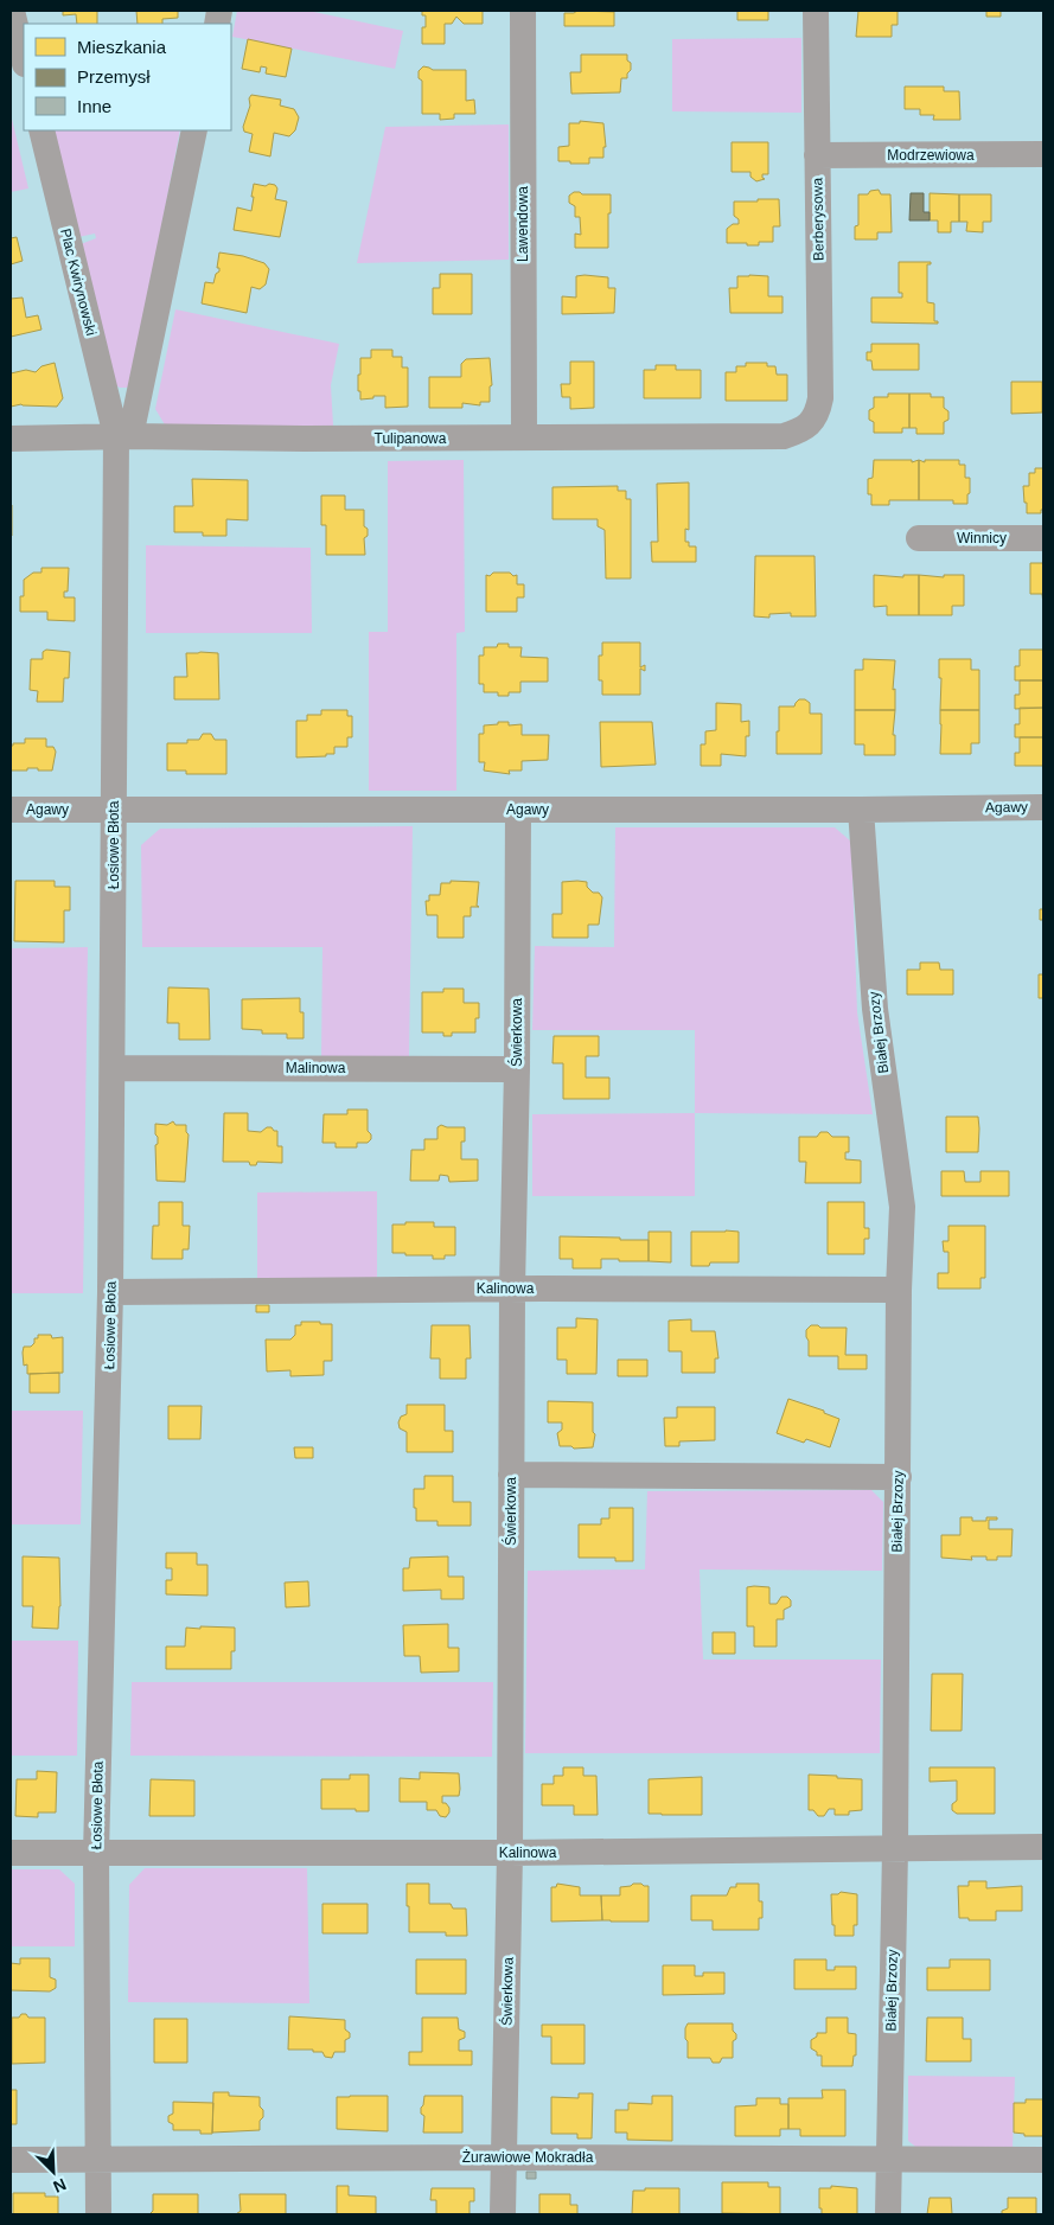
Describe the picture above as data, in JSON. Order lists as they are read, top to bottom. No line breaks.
{"streets":{"street":["Modrzewiowa","Berberysowa","Lawendowa","Plac Kwirynowski","Tulipanowa","Winnicy","Agawy","Łosiowe Błota","Świerkowa","Białej Brzozy","Malinowa","Kalinowa","Żurawiowe Mokradła"]},"crossings":[["Modrzewiowa","Berberysowa"],["Berberysowa","Tulipanowa"],["Lawendowa","Tulipanowa"],["Plac Kwirynowski","Tulipanowa"],["Plac Kwirynowski","Łosiowe Błota"],["Tulipanowa","Łosiowe Błota"],["Agawy","Łosiowe Błota"],["Agawy","Świerkowa"],["Agawy","Białej Brzozy"],["Łosiowe Błota","Malinowa"],["Łosiowe Błota","Kalinowa"],["Łosiowe Błota","Żurawiowe Mokradła"],["Świerkowa","Malinowa"],["Świerkowa","Kalinowa"],["Świerkowa","Żurawiowe Mokradła"],["Białej Brzozy","Kalinowa"],["Białej Brzozy","Żurawiowe Mokradła"]],"legend":["Mieszkania","Przemysł","Inne"],"north":"bottom right"}
